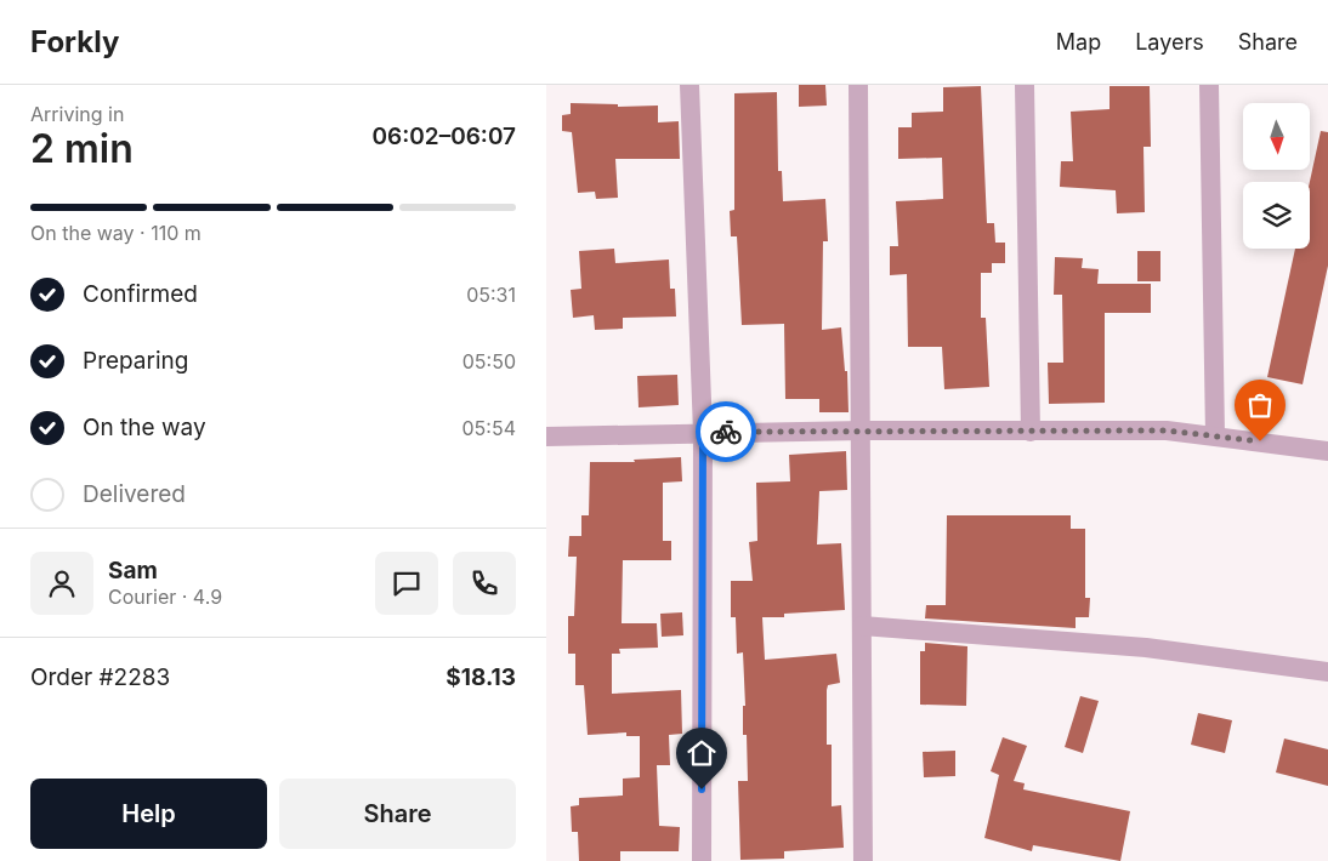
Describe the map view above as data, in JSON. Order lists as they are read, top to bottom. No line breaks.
{"north":"bottom","page":{"header":"Forkly","nav":["Map","Layers","Share"],"heading":["2 min","Arriving in","06:02–06:07"],"panel":["Sam","Courier · 4.9","Order #2283","$18.13"],"bar":"On the way · 110 m","list":[["Confirmed","05:31"],["Preparing","05:50"],["On the way","05:54"],"Delivered"],"buttons":["Help","Share"]}}
